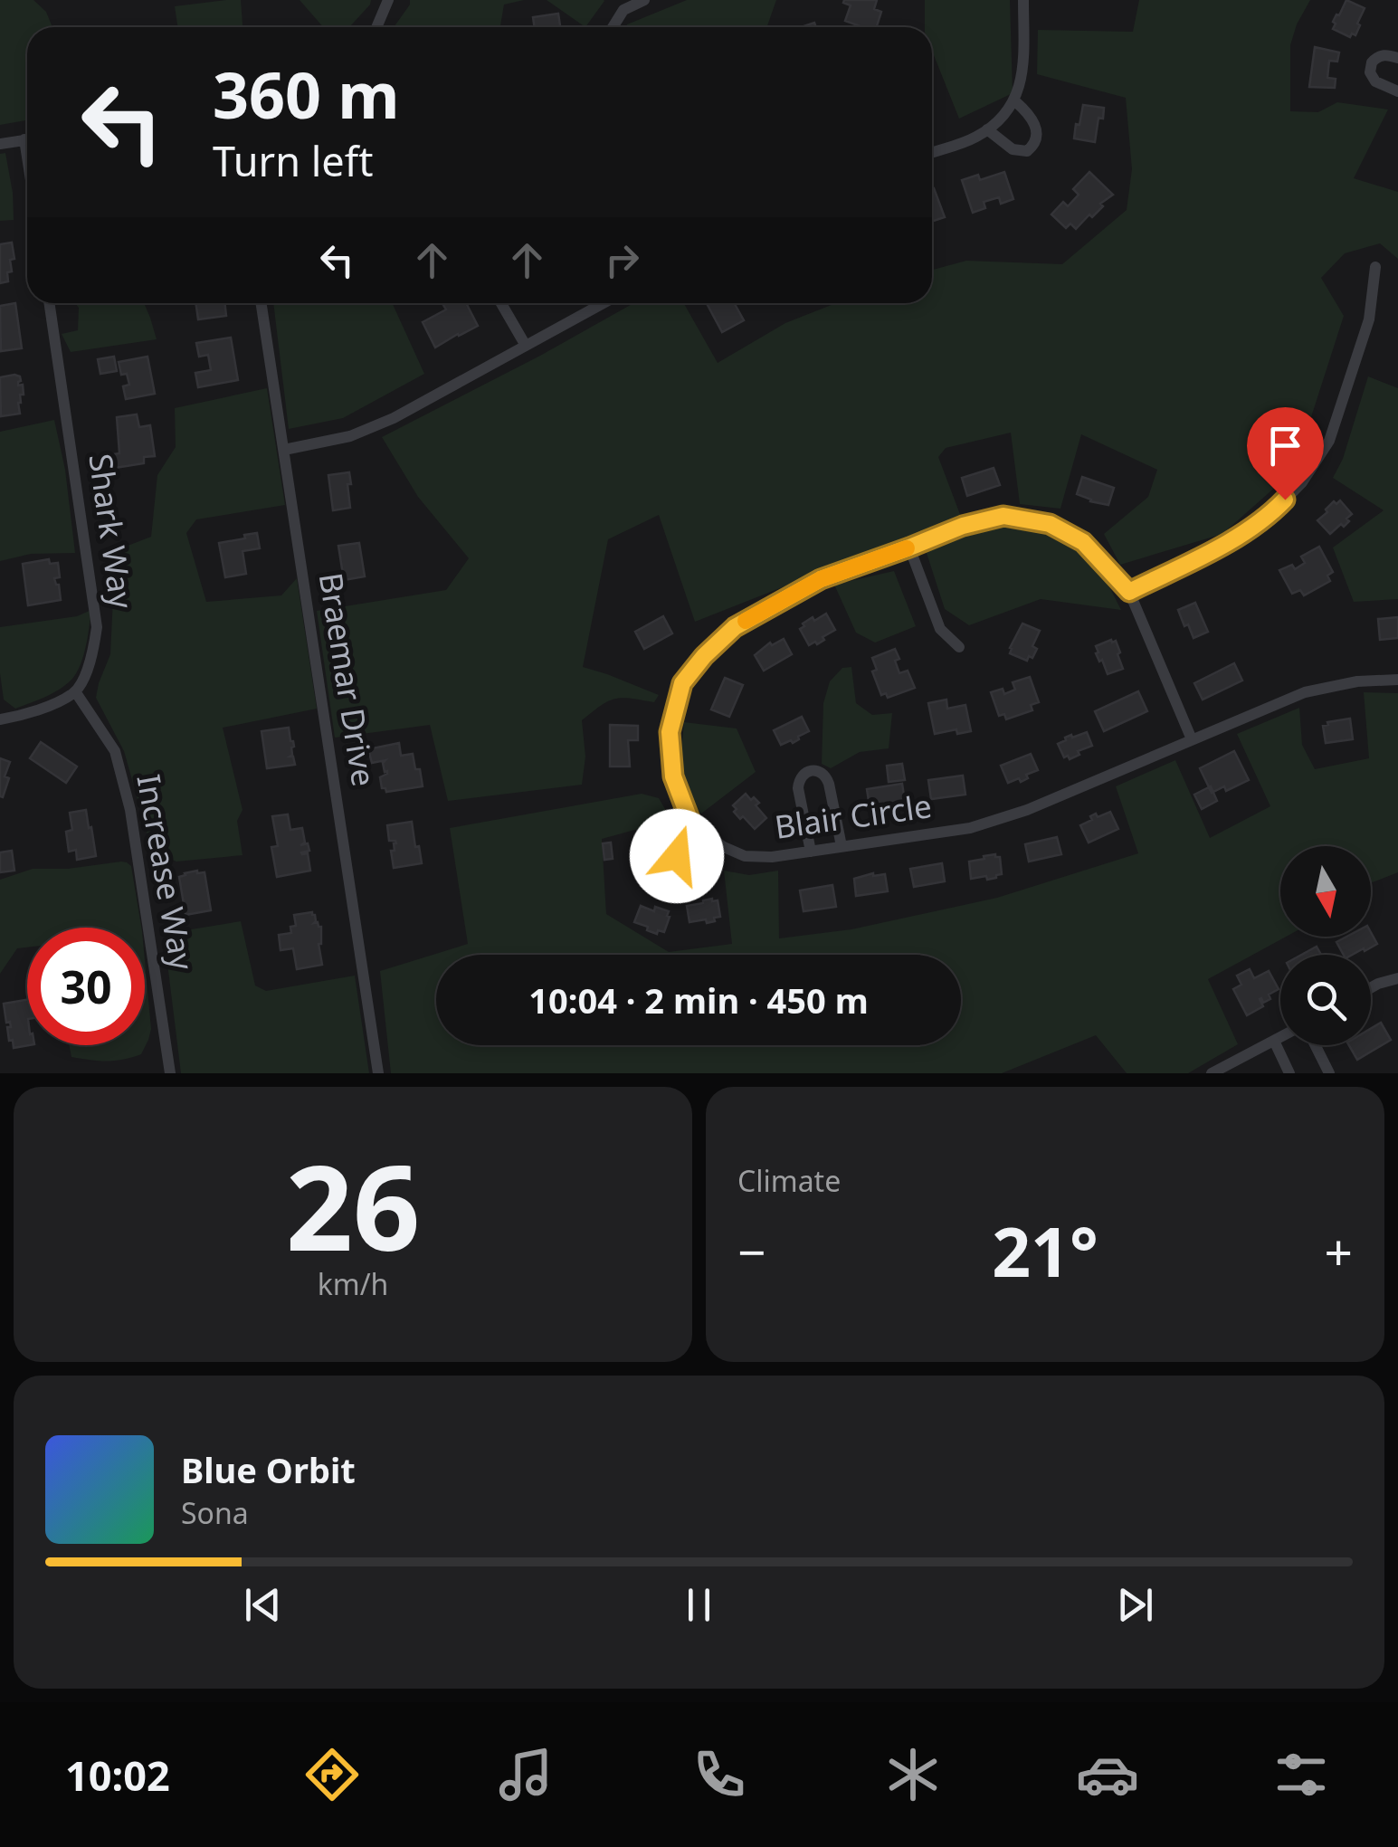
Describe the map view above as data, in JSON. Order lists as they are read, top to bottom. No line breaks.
{"streets":{"street":["Shark Way","Braemar Drive","Blair Circle","Increase Way"]},"crossings":[["Shark Way","Increase Way"]],"north":"bottom","page":{"turn":["360 m","Turn left"],"limit":"30","trip":"10:04 · 2 min · 450 m","tile":[["26","km/h"],"Climate"],"heat":["−","21°","+"],"song":["Blue Orbit","Sona"],"tabs":"10:02"}}
